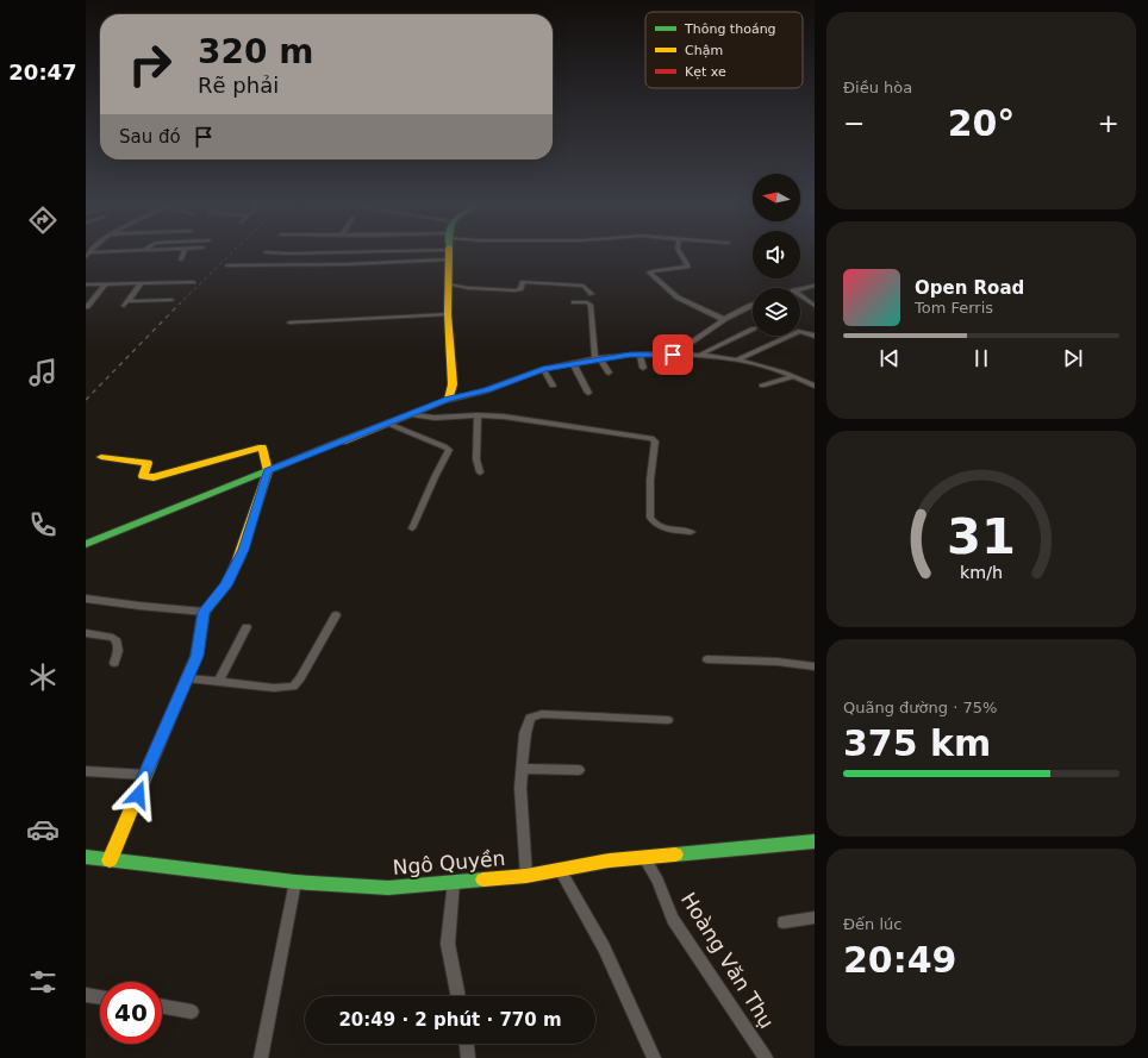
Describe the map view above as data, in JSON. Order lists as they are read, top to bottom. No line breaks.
{"streets":{"street":["Ngô Quyền","Hoàng Văn Thụ"]},"crossings":[["Ngô Quyền","Hoàng Văn Thụ"]],"legend":["Thông thoáng","Chậm","Kẹt xe"],"north":"left","page":{"tabs":"20:47","tile":["Điều hòa",["Quãng đường · 75%","375 km"],["Đến lúc","20:49"]],"turn":["320 m","Rẽ phải"],"heat":["−","20°","+"],"then":"Sau đó","song":["Open Road","Tom Ferris"],"limit":"40","trip":"20:49 · 2 phút · 770 m","gauge":["31","km/h"]}}
